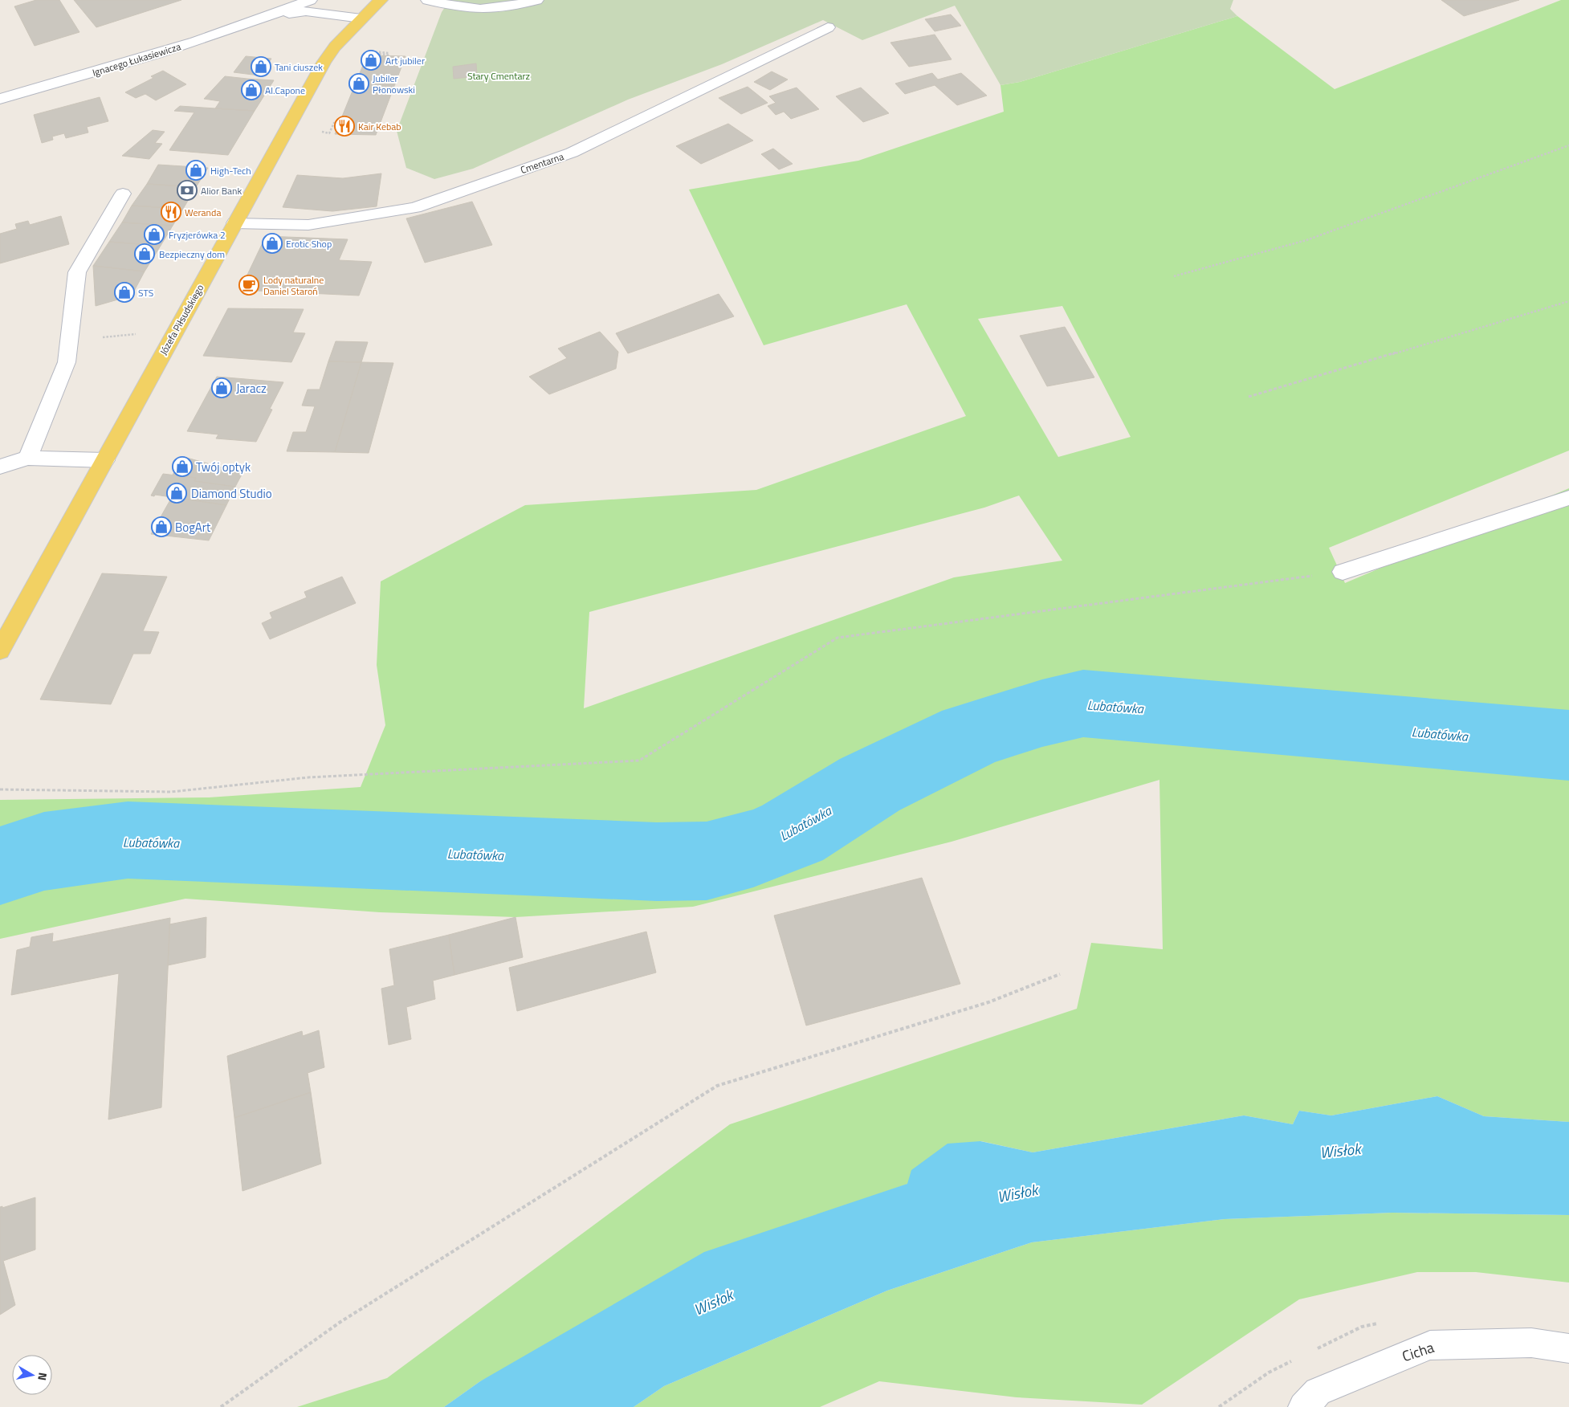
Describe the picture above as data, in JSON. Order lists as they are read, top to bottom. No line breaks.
{"streets":{"main road":["Józefa Piłsudskiego"],"street":["Ignacego Łukasiewicza","Cmentarna","Cicha"]},"crossings":[["Ignacego Łukasiewicza","Józefa Piłsudskiego"],["Cmentarna","Józefa Piłsudskiego"]],"water":["Lubatówka","Wisłok"],"parks":["Stary Cmentarz"],"places":{"shop":["Art jubiler","Tani ciuszek","Jubiler Płonowski","Al.Capone","High-Tech","Fryzjerówka 2","Erotic Shop","Bezpieczny dom","STS","Jaracz","Twój optyk","Diamond Studio","BogArt"],"restaurant":["Kair Kebab","Weranda"],"bank":["Alior Bank"],"cafe":["Lody naturalne Daniel Staroń"]},"north":"right"}
